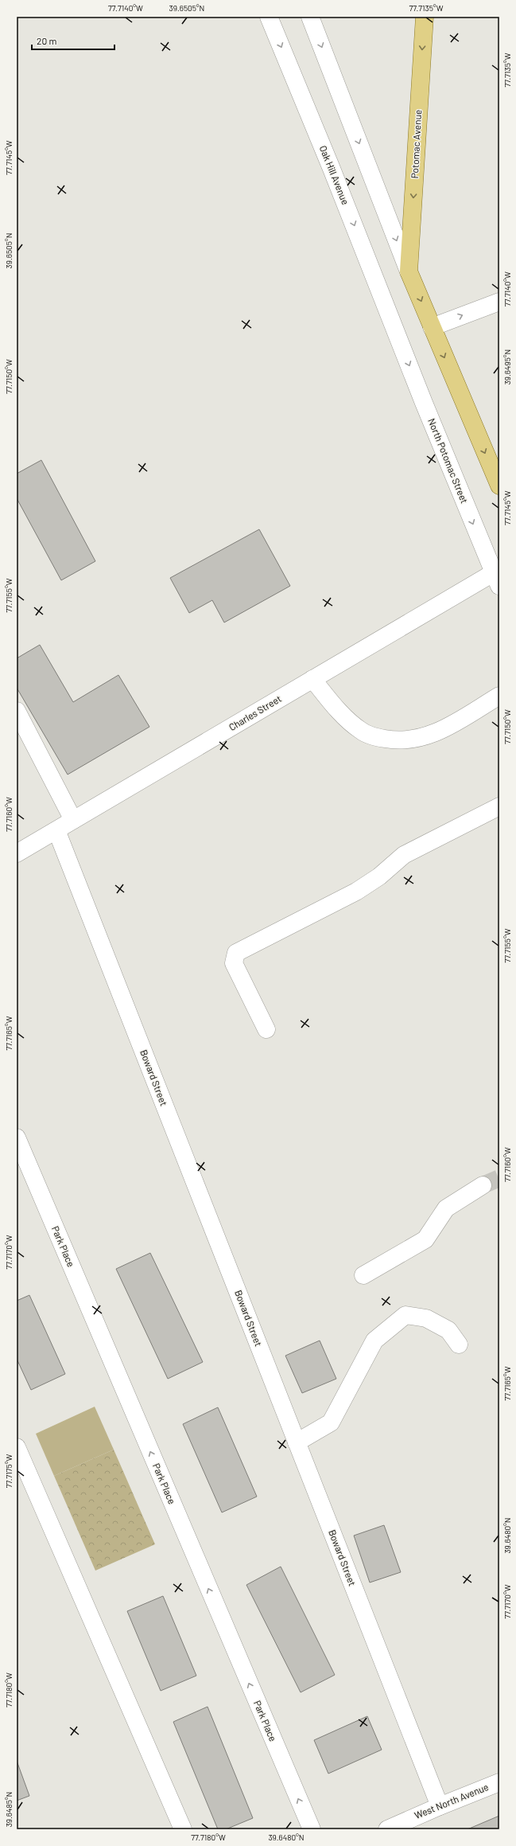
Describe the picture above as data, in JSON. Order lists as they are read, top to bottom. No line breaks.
{"streets":{"main road":["Potomac Avenue"],"street":["Oak Hill Avenue","North Potomac Street","Charles Street","Boward Street","Park Place","West North Avenue"]},"crossings":[["Oak Hill Avenue","North Potomac Street"],["North Potomac Street","Charles Street"],["Charles Street","Boward Street"],["Boward Street","West North Avenue"]],"one_way":["Potomac Avenue","North Potomac Street"],"scale_bar":"20 m","coordinates":["77.7140°W","39.6505°N","77.7135°W","77.7145°W","39.6495°N","77.7150°W","77.7155°W","77.7160°W","77.7165°W","77.7170°W","77.7175°W","39.6480°N","77.7180°W","39.6485°N"]}
